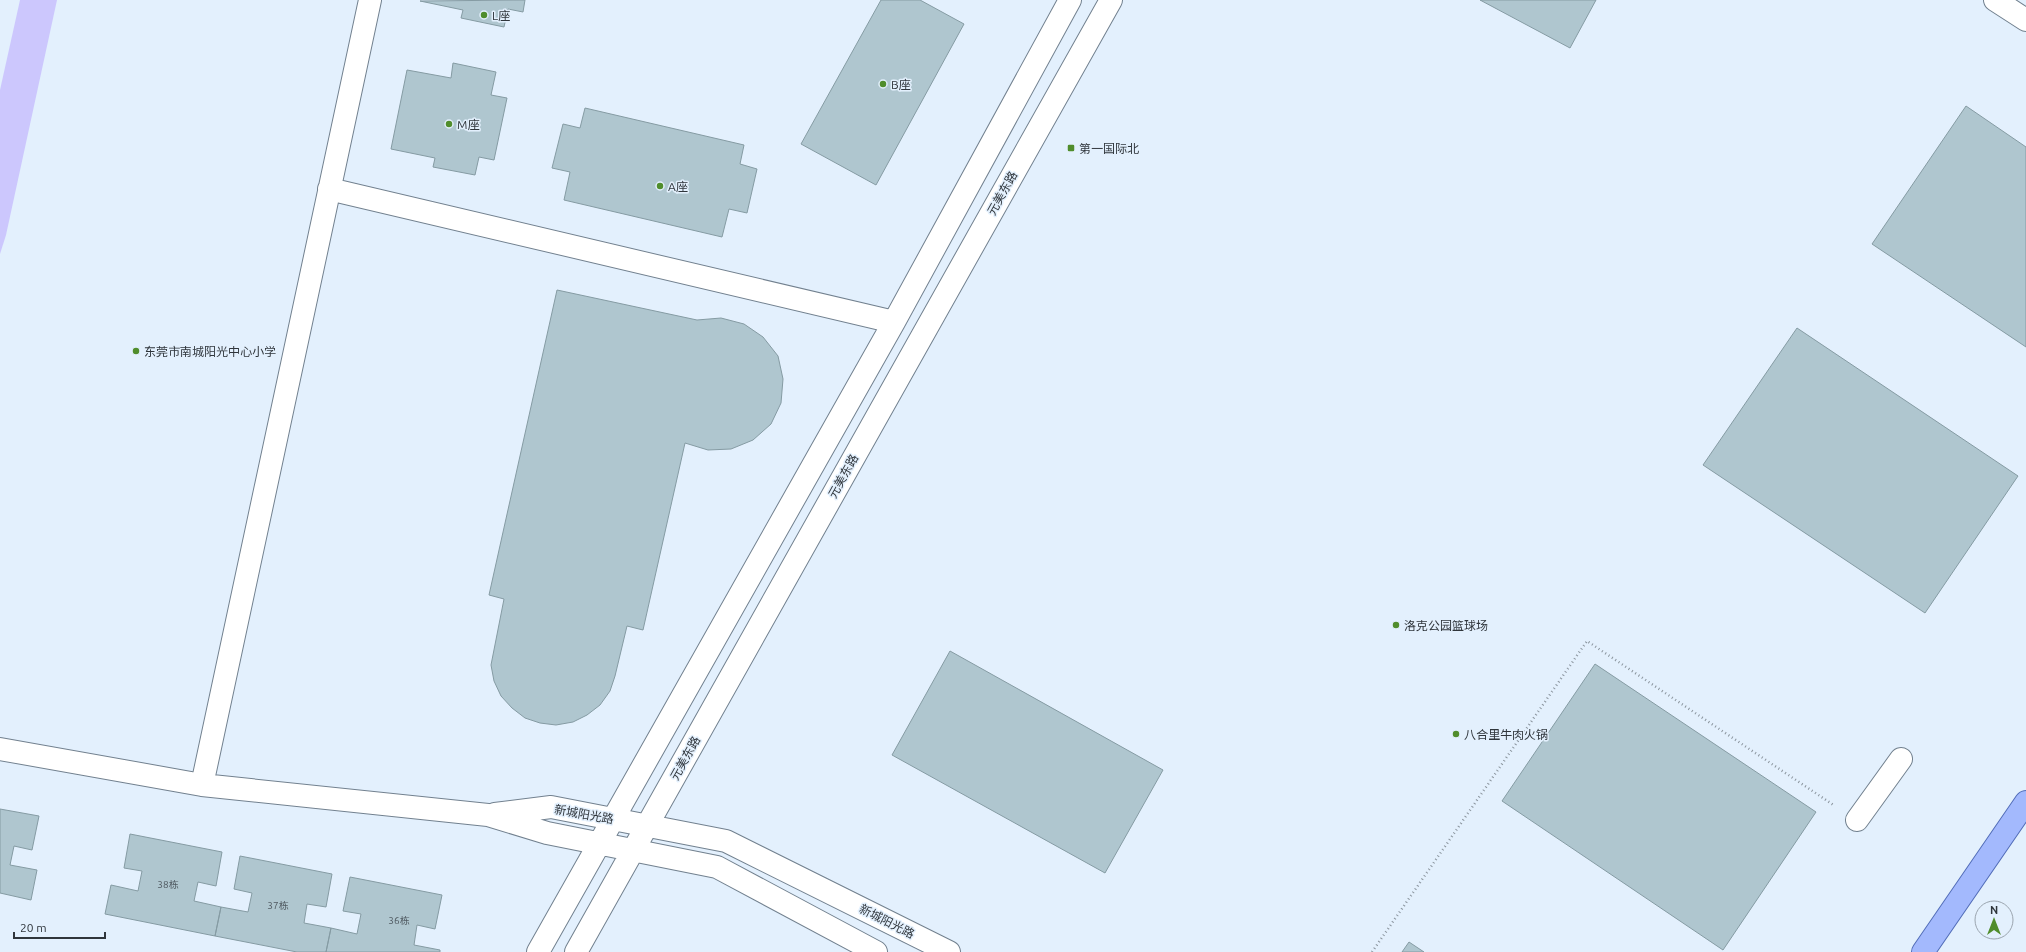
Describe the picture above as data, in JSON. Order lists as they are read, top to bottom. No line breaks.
{"streets":{"street":["元美东路","新城阳光路"]},"crossings":[["元美东路","新城阳光路"]],"places":{"other":["L座","B座","M座","A座","东莞市南城阳光中心小学","洛克公园篮球场","八合里牛肉火锅"],"transit":["第一国际北"]},"house_numbers":["38栋","37栋","36栋"],"scale_bar":"20 m","north":"top"}
